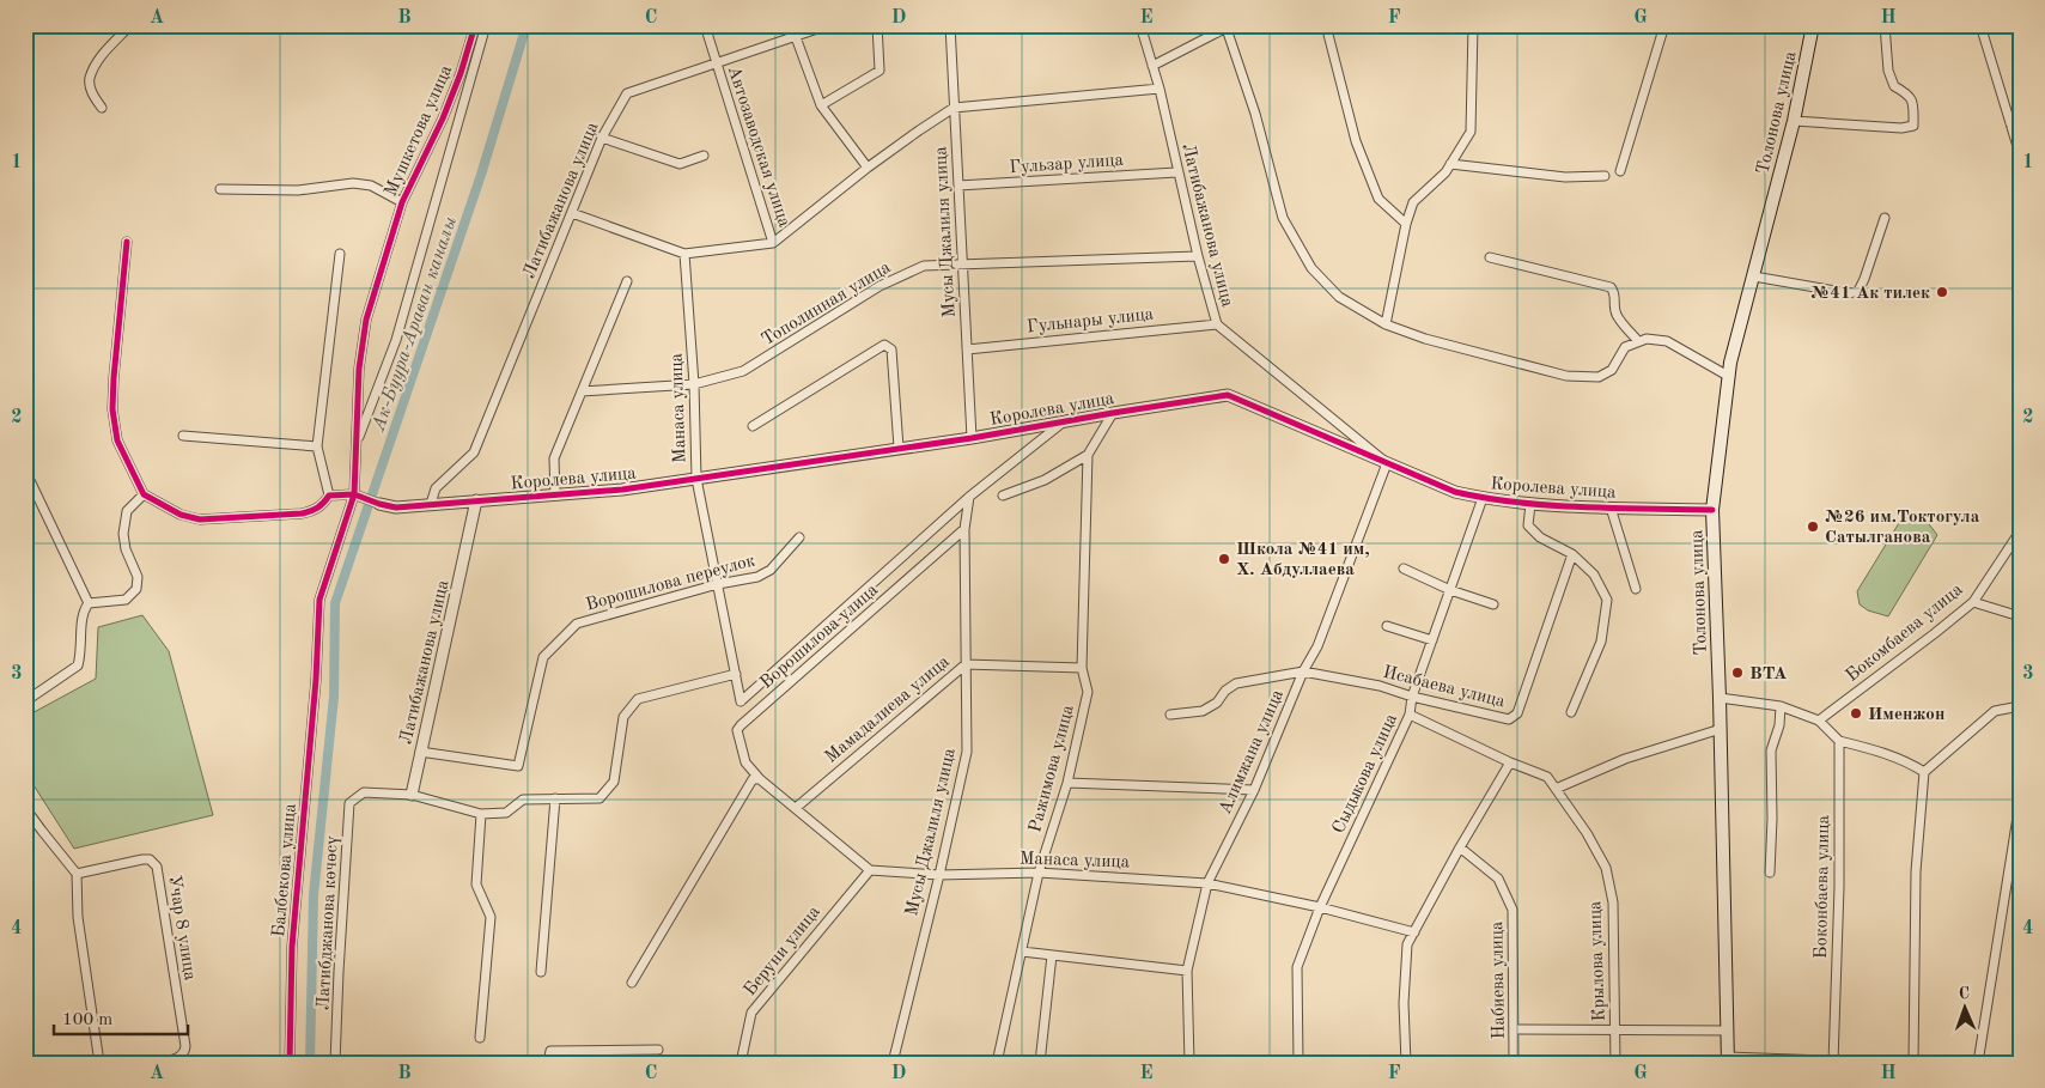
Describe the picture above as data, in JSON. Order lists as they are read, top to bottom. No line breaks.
{"streets":{"main road":["Толонова улица"],"street":["Мушкетова улица","Автозаводская улица","Гульзар улица","Латибажанова улица","Мусы Джалиля улица","Тополинная улица","Гульнары улица","Манаса улица","Королева улица","Ворошилова переулок","Бокомбаева улица","Ворошилова улица","Исабаева улица","Мамадалиева улица","Алимжана улица","Ражимова улица","Сыдыкова улица","Балбекова улица","Боконбаева улица","Латибджанова көчөсү","Учар 8 улица","Беруни улица","Крылова улица","Набиева улица"]},"crossings":[["Толонова улица","Королева улица"],["Мушкетова улица","Балбекова улица"],["Автозаводская улица","Латибажанова улица"],["Гульзар улица","Латибажанова улица"],["Гульзар улица","Мусы Джалиля улица"],["Латибажанова улица","Тополинная улица"],["Латибажанова улица","Гульнары улица"],["Латибажанова улица","Королева улица"],["Латибажанова улица","Ворошилова переулок"],["Латибажанова улица","Ворошилова улица"],["Латибажанова улица","Алимжана улица"],["Мусы Джалиля улица","Тополинная улица"],["Мусы Джалиля улица","Гульнары улица"],["Мусы Джалиля улица","Манаса улица"],["Мусы Джалиля улица","Королева улица"],["Мусы Джалиля улица","Ворошилова улица"],["Мусы Джалиля улица","Мамадалиева улица"],["Тополинная улица","Манаса улица"],["Манаса улица","Королева улица"],["Манаса улица","Ворошилова переулок"],["Манаса улица","Ворошилова улица"],["Манаса улица","Алимжана улица"],["Манаса улица","Ражимова улица"],["Манаса улица","Сыдыкова улица"],["Манаса улица","Беруни улица"],["Королева улица","Ворошилова улица"],["Королева улица","Алимжана улица"],["Королева улица","Сыдыкова улица"],["Ворошилова улица","Латибджанова көчөсү"],["Исабаева улица","Алимжана улица"],["Исабаева улица","Сыдыкова улица"],["Мамадалиева улица","Ражимова улица"],["Сыдыкова улица","Крылова улица"]],"water":["Ак-Буура-Араван каналы"],"places":["№41 Ак тилек","№26 им.Токтогула Сатылганова","Школа №41 им, Х. Абдуллаева","BTA","Именжон"],"scale_bar":"100 m","north":"top","grid":{"columns":["A","B","C","D","E","F","G","H"],"rows":["1","2","3","4"]}}
